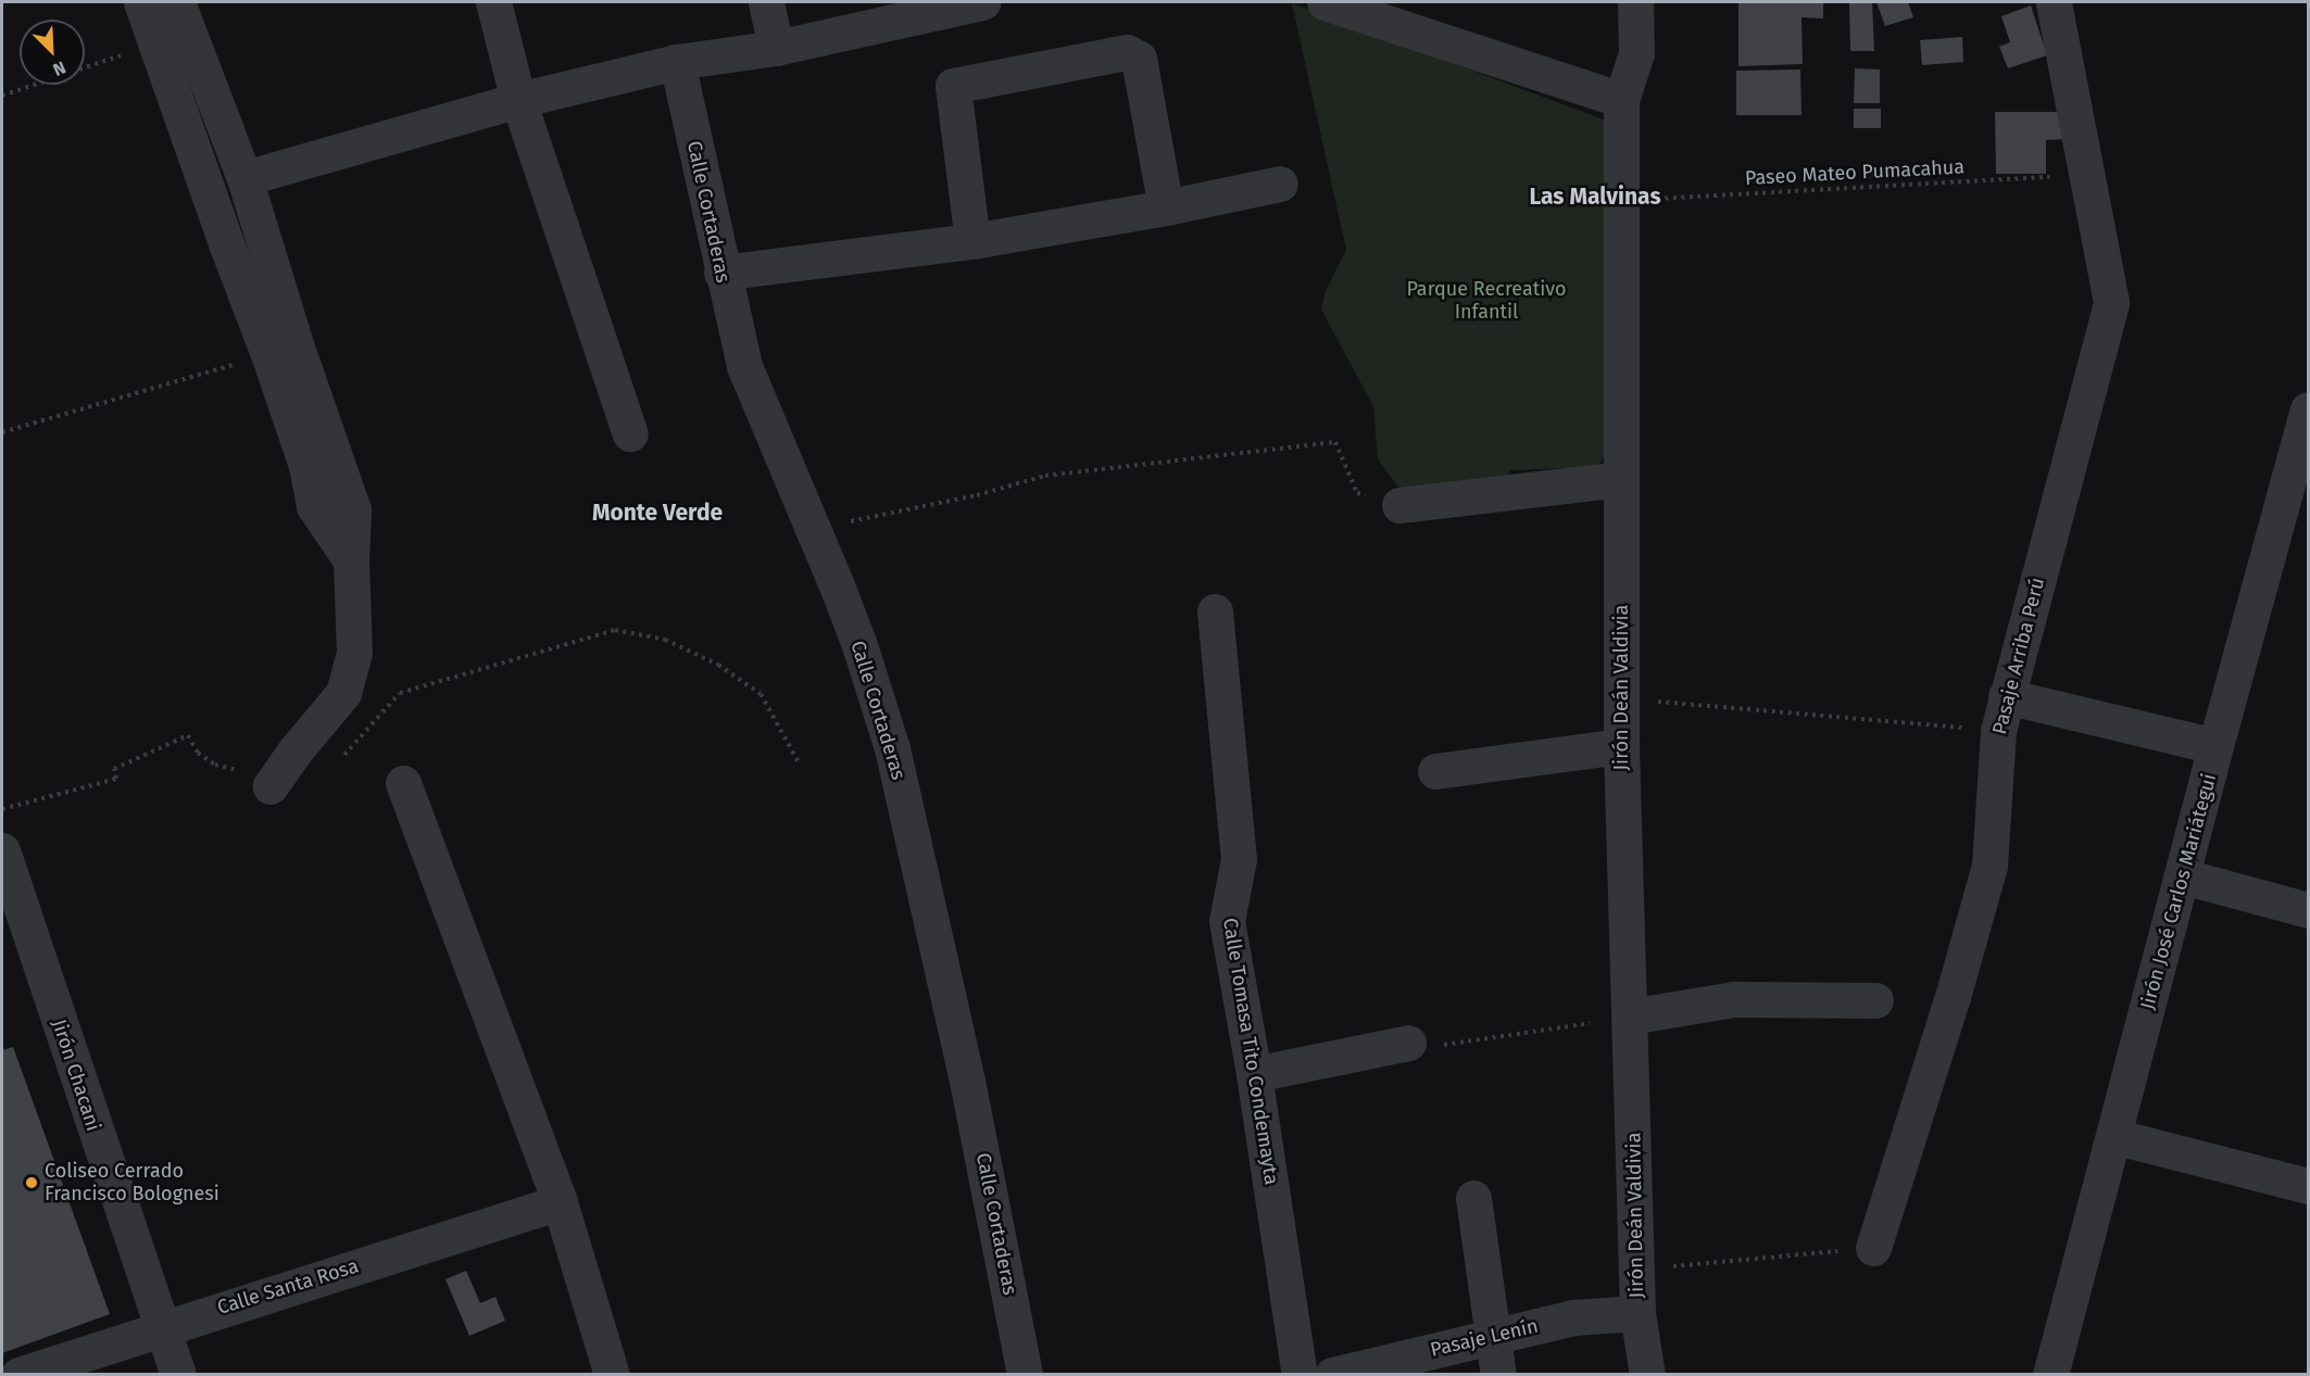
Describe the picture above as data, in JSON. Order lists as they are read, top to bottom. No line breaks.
{"streets":{"street":["Calle Cortaderas","Pasaje Arriba Perú","Jirón Deán Valdivia","Jirón José Carlos Mariátegui","Calle Tomasa Tito Condemayta","Jirón Chacani","Calle Santa Rosa","Pasaje Lenín"],"path":["Paseo Mateo Pumacahua"]},"crossings":[["Paseo Mateo Pumacahua","Pasaje Arriba Perú"],["Paseo Mateo Pumacahua","Jirón Deán Valdivia"],["Jirón Deán Valdivia","Pasaje Lenín"],["Jirón Chacani","Calle Santa Rosa"]],"districts":["Las Malvinas","Monte Verde"],"parks":["Parque Recreativo Infantil"],"places":["Coliseo Cerrado Francisco Bolognesi"],"north":"bottom right"}
